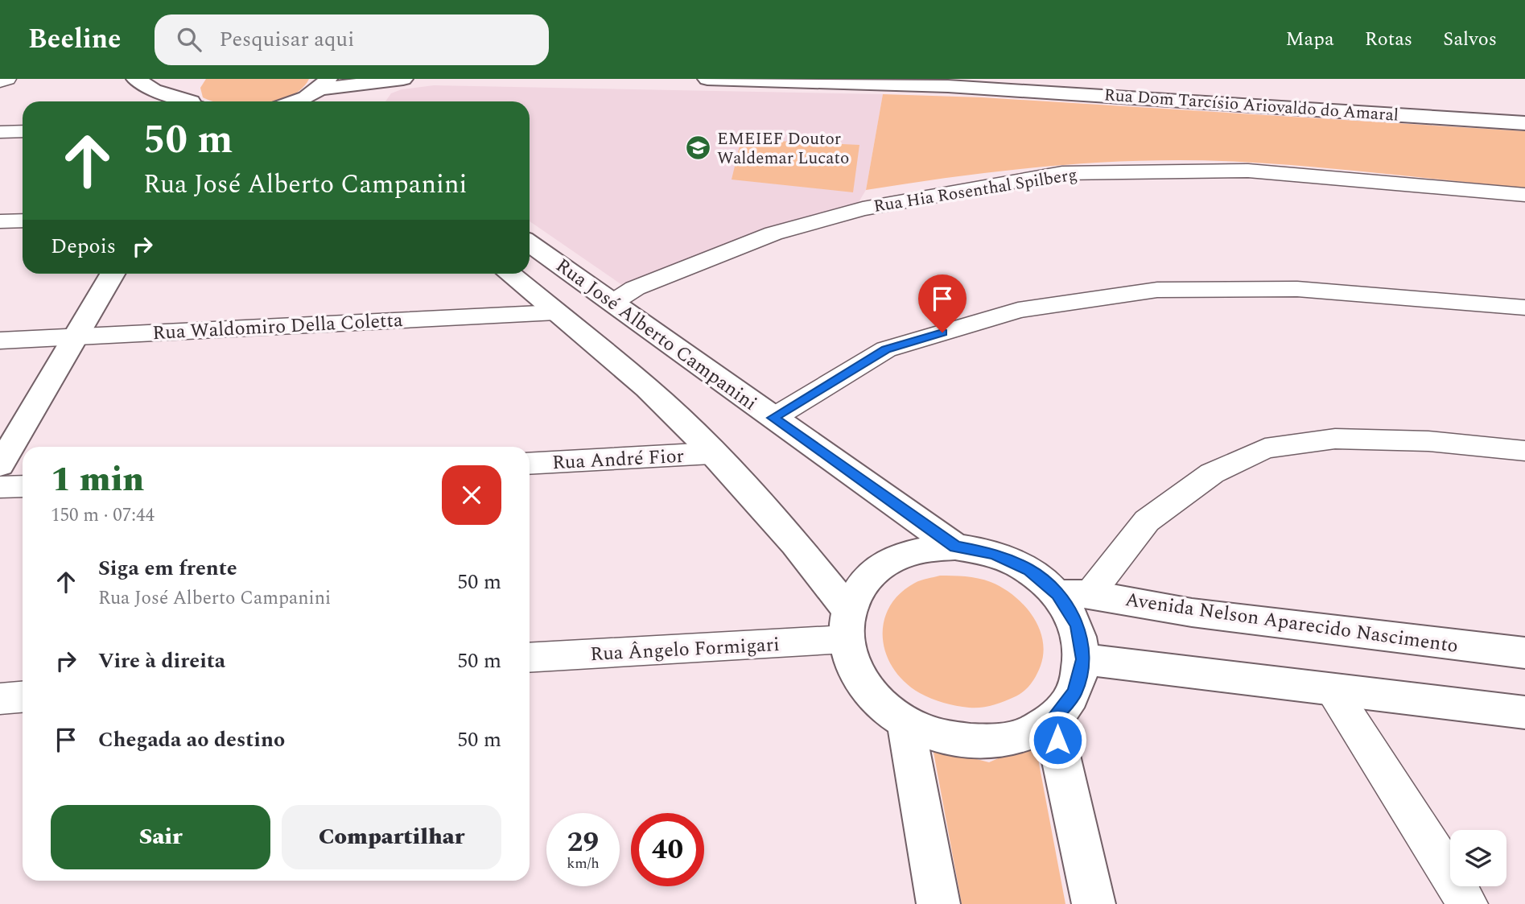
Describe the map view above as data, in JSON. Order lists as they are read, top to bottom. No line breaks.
{"streets":{"street":["Rua Dom Tarcísio Ariovaldo do Amaral","Rua Hia Rosenthal Spilberg","Rua Waldomiro Della Coletta","Rua José Alberto Campanini","Rua André Fior","Avenida Nelson Aparecido Nascimento","Rua Ângelo Formigari"]},"crossings":[["Rua Hia Rosenthal Spilberg","Rua José Alberto Campanini"],["Rua Waldomiro Della Coletta","Rua José Alberto Campanini"],["Rua José Alberto Campanini","Rua André Fior"],["Rua José Alberto Campanini","Rua Ângelo Formigari"]],"places":{"school or university":["EMEIEF Doutor Waldemar Lucato"]},"page":{"header":"Beeline","search":"Pesquisar aqui","nav":["Mapa","Rotas","Salvos"],"turn":["50 m","Rua José Alberto Campanini"],"then":"Depois","heading":["1 min","150 m · 07:44"],"list":[{"name":"Siga em frente","note":"Rua José Alberto Campanini","value":"50 m"},{"name":"Vire à direita","value":"50 m"},{"name":"Chegada ao destino","value":"50 m"}],"buttons":["Sair","Compartilhar"],"speed":"29 km/h","limit":"40"}}
